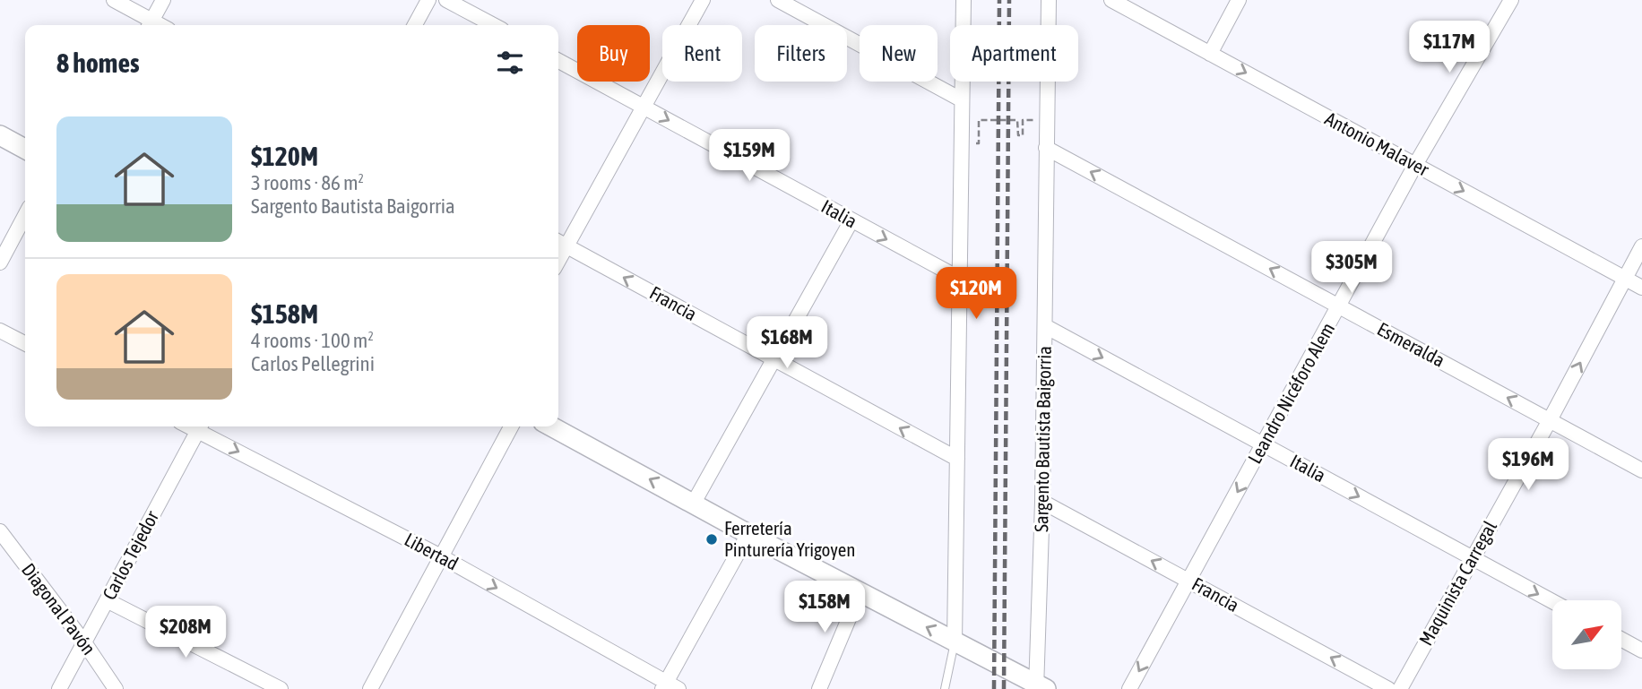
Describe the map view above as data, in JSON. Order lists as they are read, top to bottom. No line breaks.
{"streets":{"street":["Antonio Malaver","Italia","Francia","Esmeralda","Leandro Nicéforo Alem","Sargento Bautista Baigorria","Libertad","Carlos Tejedor","Maquinista Carregal","Diagonal Pavón"]},"crossings":[["Antonio Malaver","Leandro Nicéforo Alem"],["Antonio Malaver","Maquinista Carregal"],["Italia","Leandro Nicéforo Alem"],["Italia","Sargento Bautista Baigorria"],["Italia","Maquinista Carregal"],["Francia","Leandro Nicéforo Alem"],["Francia","Sargento Bautista Baigorria"],["Esmeralda","Leandro Nicéforo Alem"],["Esmeralda","Sargento Bautista Baigorria"],["Esmeralda","Maquinista Carregal"],["Libertad","Carlos Tejedor"],["Carlos Tejedor","Diagonal Pavón"]],"one_way":["Antonio Malaver","Italia","Francia","Esmeralda","Leandro Nicéforo Alem","Libertad"],"places":["Ferretería Pinturería Yrigoyen"],"north":"top right","page":{"price":["$117M","$159M","$305M","$120M","$168M","$196M","$158M","$208M"],"chip":["Buy","Rent","Filters","New","Apartment"],"heading":"8 homes","list":[{"name":"$120M","note":"3 rooms · 86 m² · Sargento Bautista Baigorria"},{"name":"$158M","note":"4 rooms · 100 m² · Carlos Pellegrini"}]}}
